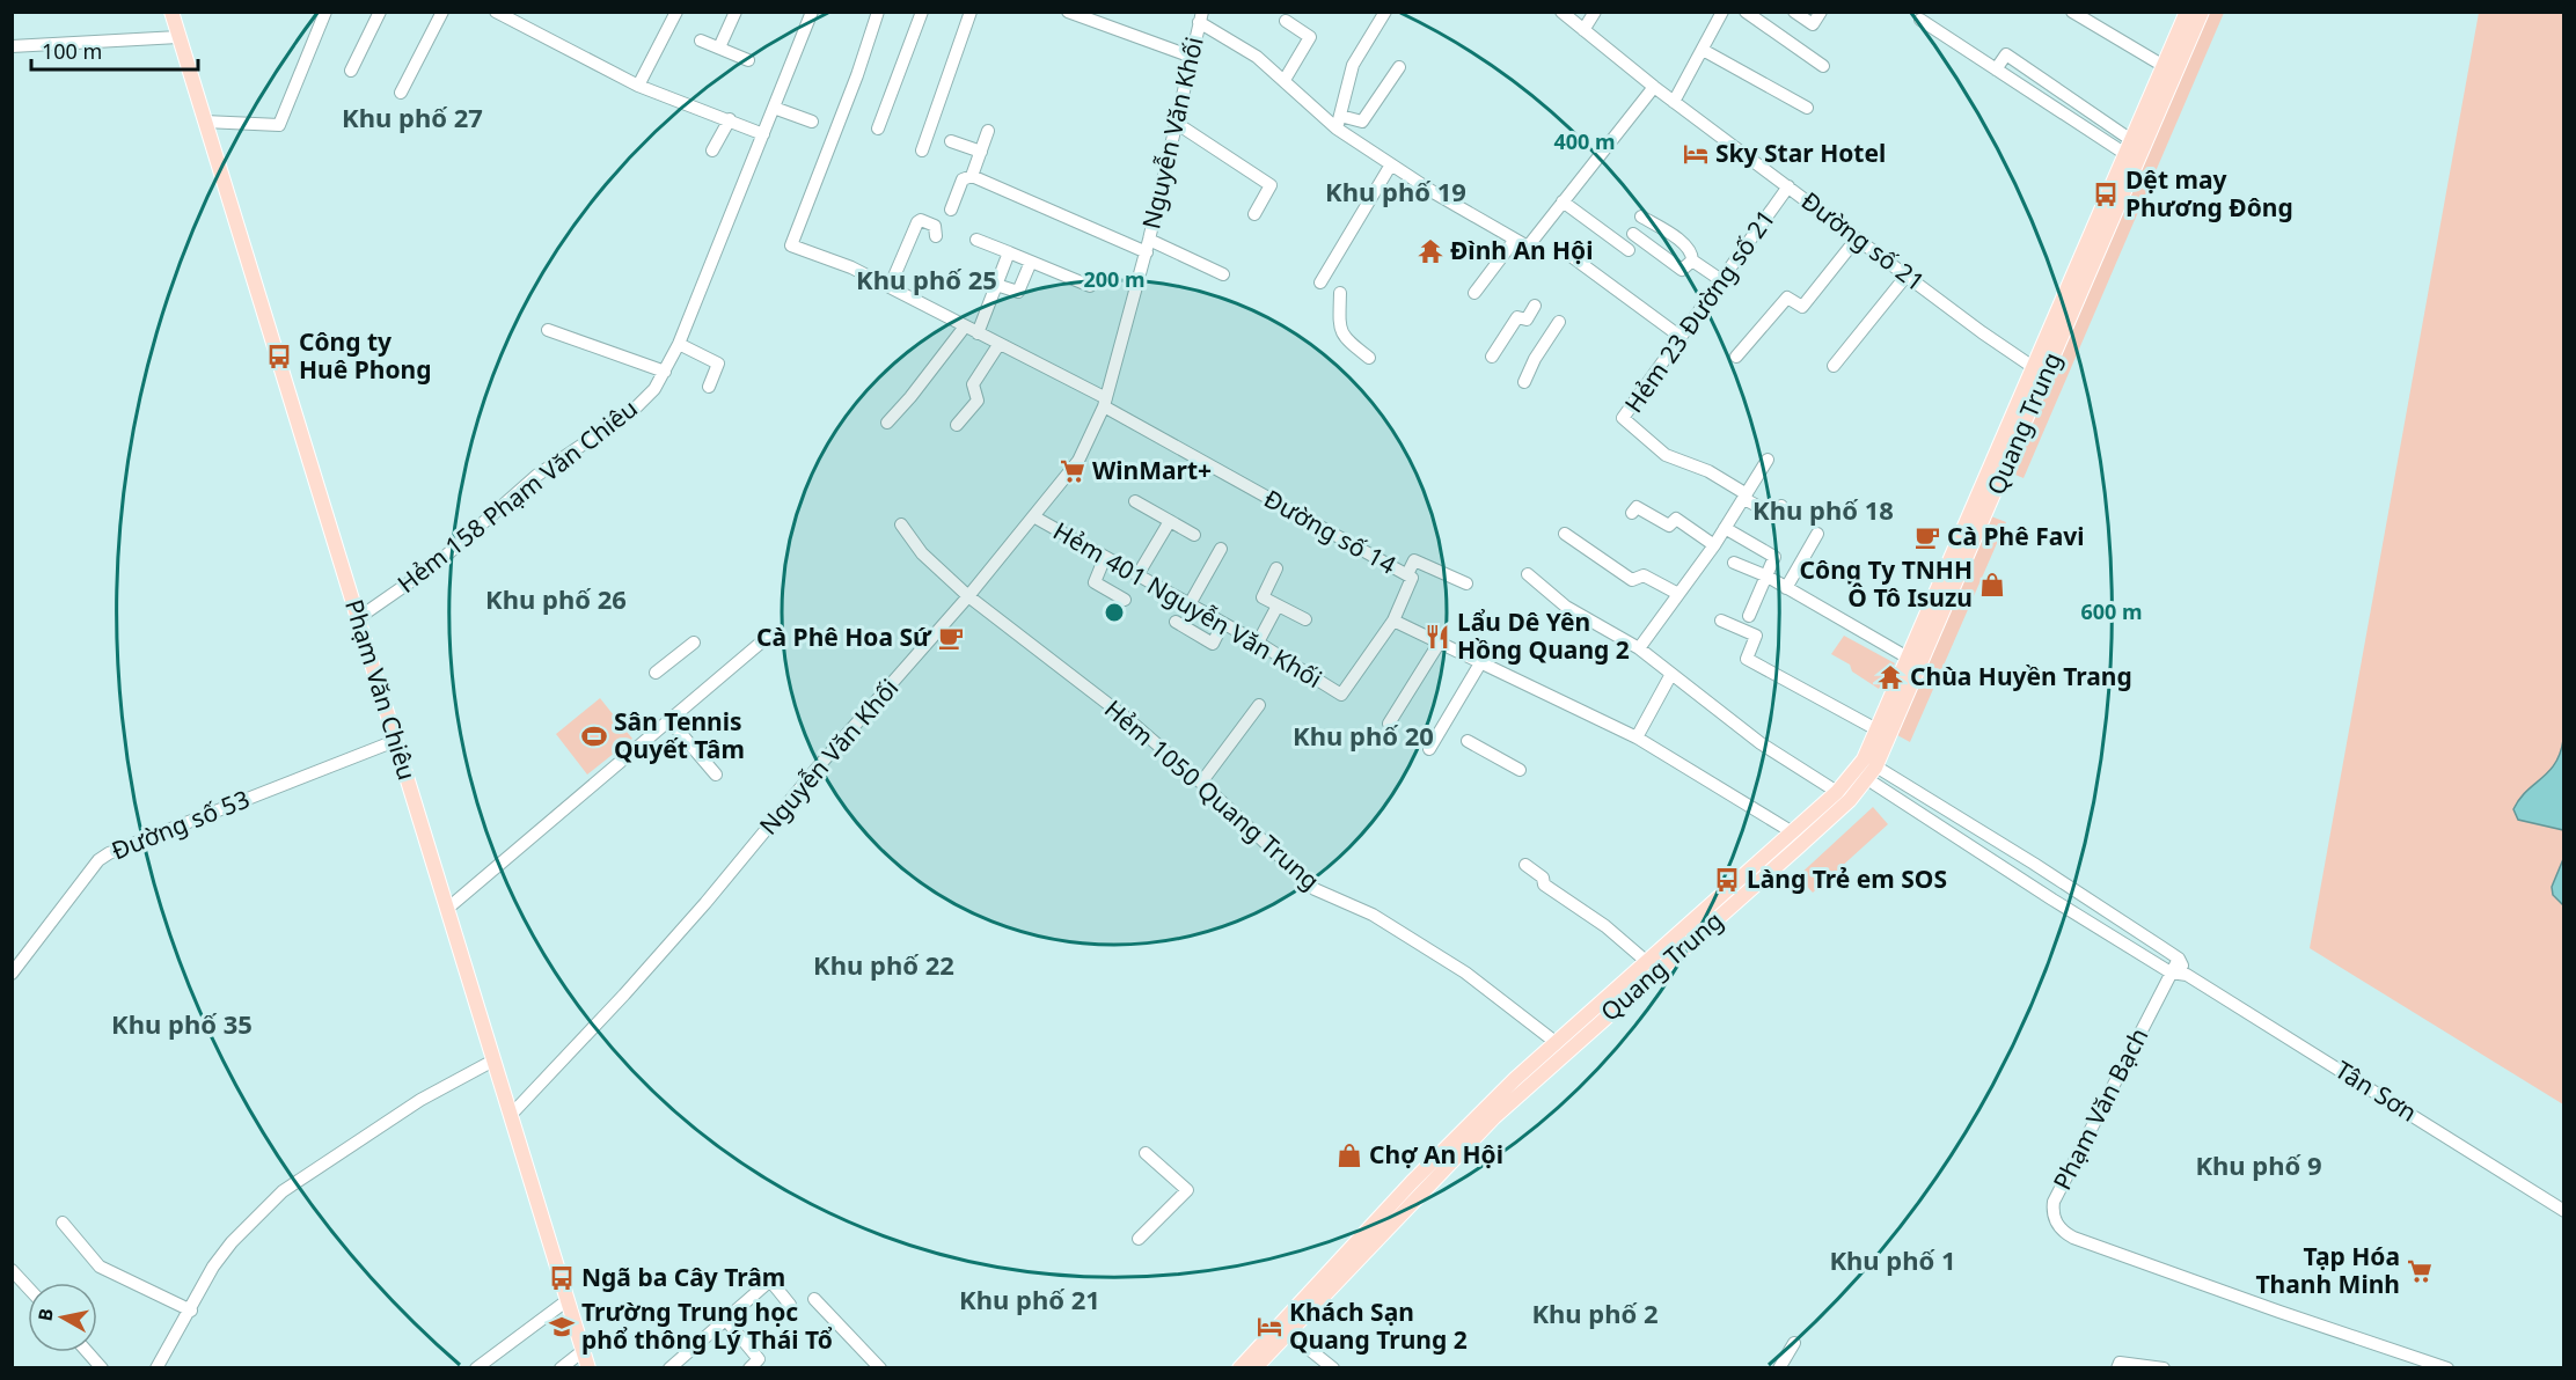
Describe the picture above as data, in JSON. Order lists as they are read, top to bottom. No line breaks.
{"streets":{"main road":["Quang Trung","Phạm Văn Chiêu"],"street":["Nguyễn Văn Khối","Đường số 21","Hẻm 23 Đường số 21","Hẻm 158 Phạm Văn Chiêu","Đường số 14","Hẻm 401 Nguyễn Văn Khối","Hẻm 1050 Quang Trung","Đường số 53","Tân Sơn","Phạm Văn Bạch"]},"crossings":[["Nguyễn Văn Khối","Đường số 14"],["Nguyễn Văn Khối","Hẻm 401 Nguyễn Văn Khối"],["Nguyễn Văn Khối","Phạm Văn Chiêu"],["Nguyễn Văn Khối","Hẻm 1050 Quang Trung"],["Đường số 21","Hẻm 23 Đường số 21"],["Đường số 21","Quang Trung"],["Quang Trung","Hẻm 1050 Quang Trung"],["Quang Trung","Tân Sơn"],["Hẻm 158 Phạm Văn Chiêu","Phạm Văn Chiêu"],["Đường số 14","Hẻm 401 Nguyễn Văn Khối"],["Phạm Văn Chiêu","Đường số 53"],["Tân Sơn","Phạm Văn Bạch"]],"districts":["Khu phố 27","Khu phố 19","Khu phố 25","Khu phố 18","Khu phố 26","Khu phố 20","Khu phố 22","Khu phố 35","Khu phố 9","Khu phố 1","Khu phố 21","Khu phố 2"],"places":{"hotel":["Sky Star Hotel","Khách Sạn Quang Trung 2"],"bus stop":["Dệt may Phương Đông","Công ty Huê Phong","Làng Trẻ em SOS","Ngã ba Cây Trâm"],"temple":["Đình An Hội","Chùa Huyền Trang"],"supermarket":["WinMart+","Tạp Hóa Thanh Minh"],"cafe":["Cà Phê Favi","Cà Phê Hoa Sứ"],"shop":["Công Ty TNHH Ô Tô Isuzu","Chợ An Hội"],"restaurant":["Lẩu Dê Yên Hồng Quang 2"],"sports":["Sân Tennis Quyết Tâm"],"school or university":["Trường Trung học phổ thông Lý Thái Tổ"]},"scale_bar":"100 m","north":"left","rings":["400 m","200 m","600 m"]}
